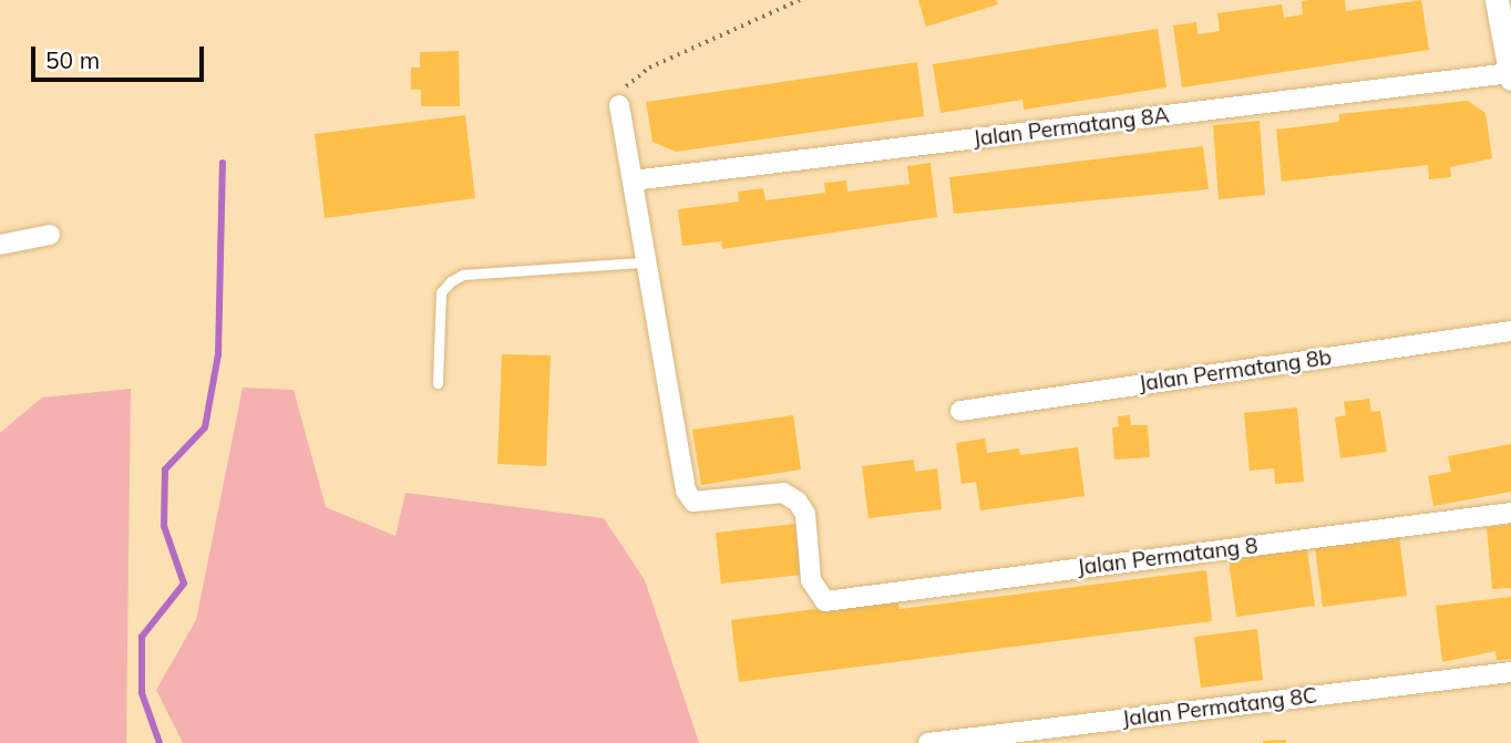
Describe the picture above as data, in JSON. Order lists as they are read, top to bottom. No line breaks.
{"streets":{"street":["Jalan Permatang 8A","Jalan Permatang 8b","Jalan Permatang 8","Jalan Permatang 8C"]},"scale_bar":"50 m"}
